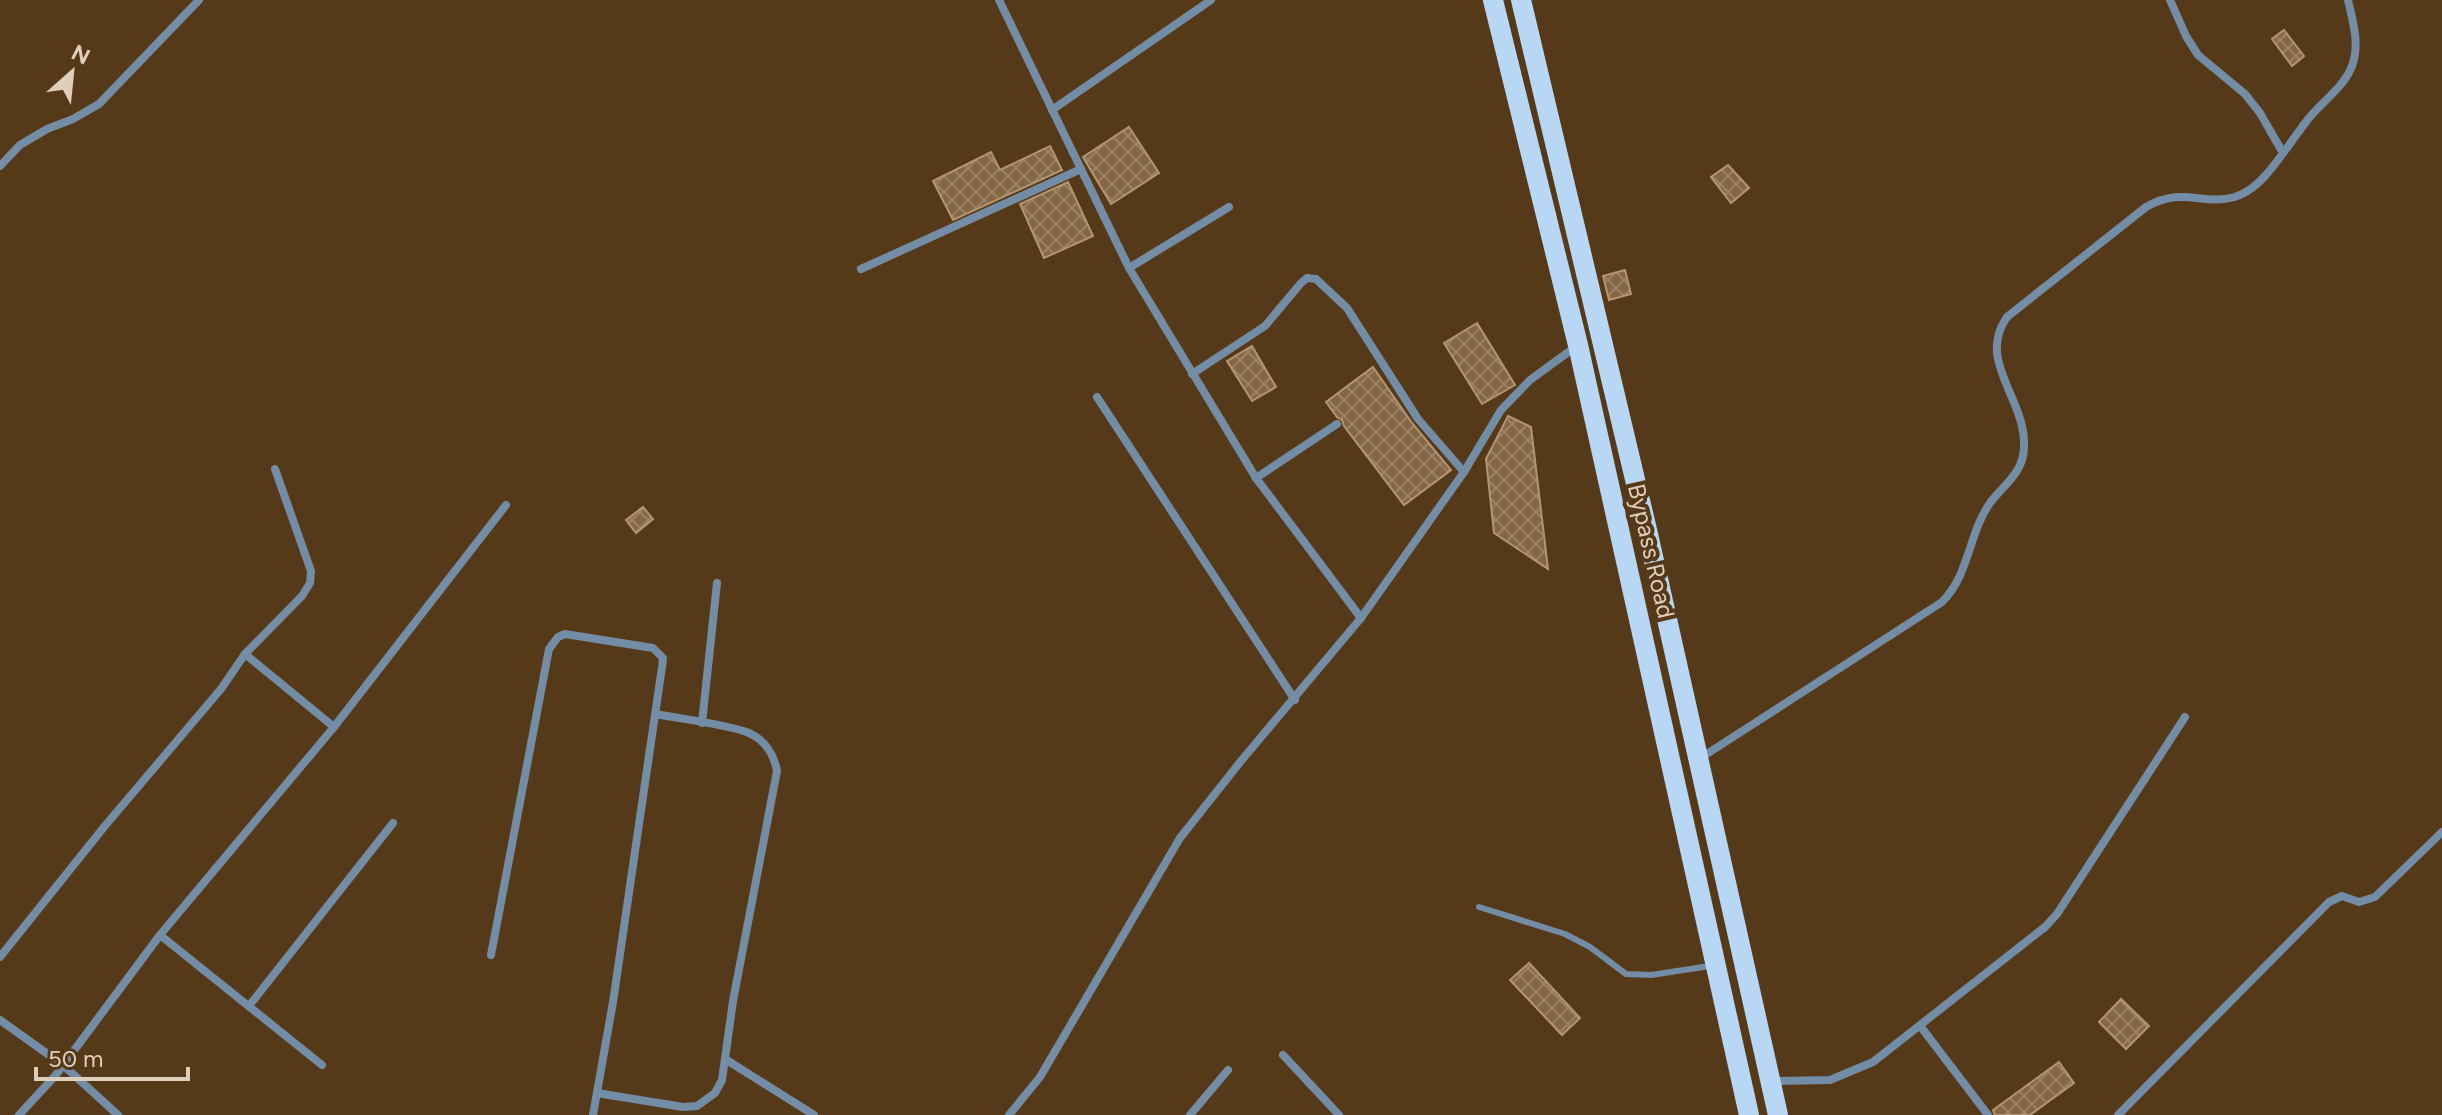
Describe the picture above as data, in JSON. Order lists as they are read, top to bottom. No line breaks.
{"streets":{"main road":["Bypass Road"]},"scale_bar":"50 m","north":"top right"}
